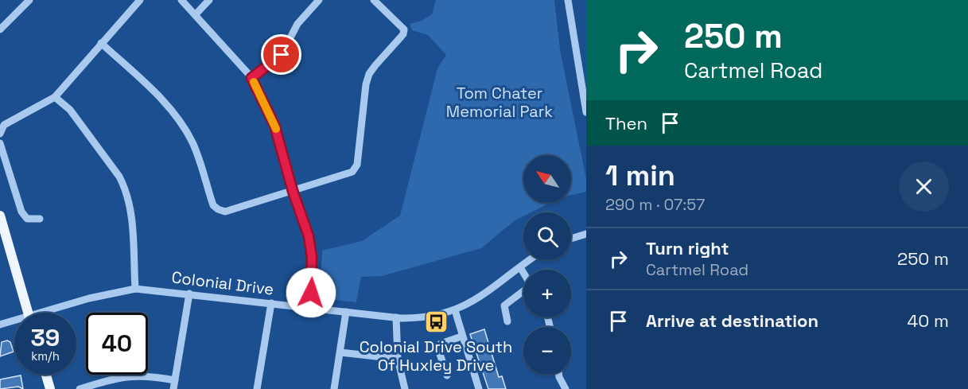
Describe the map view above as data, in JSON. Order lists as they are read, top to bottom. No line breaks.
{"streets":{"street":["Colonial Drive"]},"parks":["Tom Chater Memorial Park"],"places":{"bus stop":["Colonial Drive South Of Huxley Drive"]},"north":"top left","page":{"turn":["250 m","Cartmel Road"],"then":"Then","heading":["1 min","290 m · 07:57"],"map_buttons":["+","−"],"list":[{"name":"Turn right","note":"Cartmel Road","value":"250 m"},{"name":"Arrive at destination","value":"40 m"}],"speed":"39 km/h","limit":"40"}}
